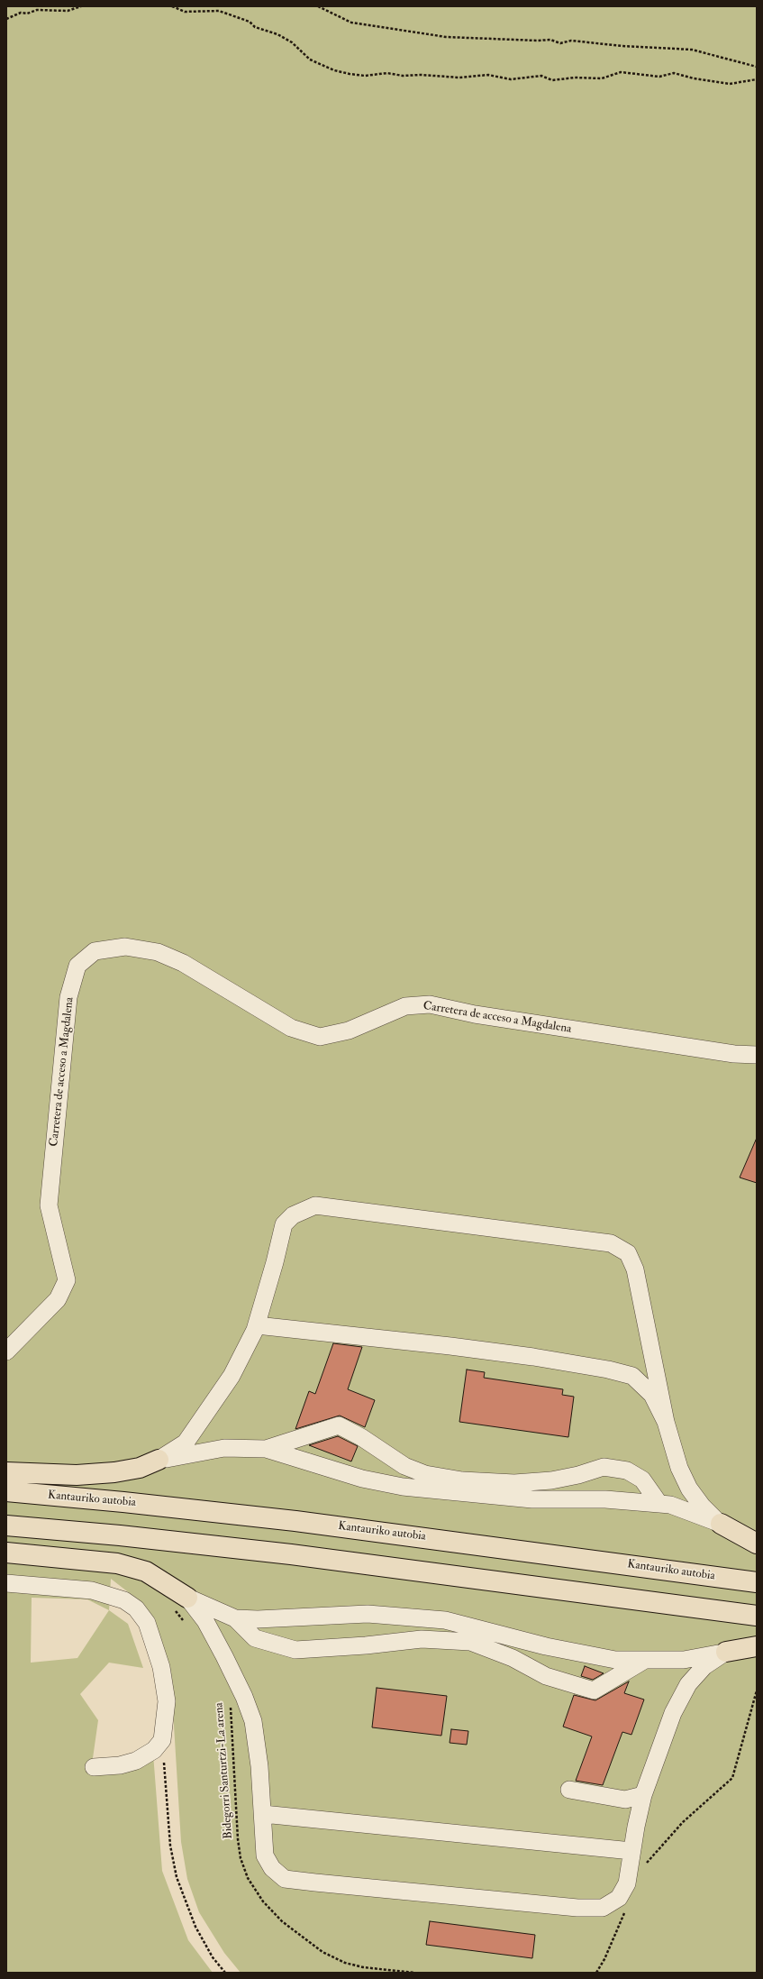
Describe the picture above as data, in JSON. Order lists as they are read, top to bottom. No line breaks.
{"streets":{"highway":["Kantauriko autobia"],"street":["Carretera de acceso a Magdalena"],"path":["Bidegorri Santurtzi-La arena"]}}
